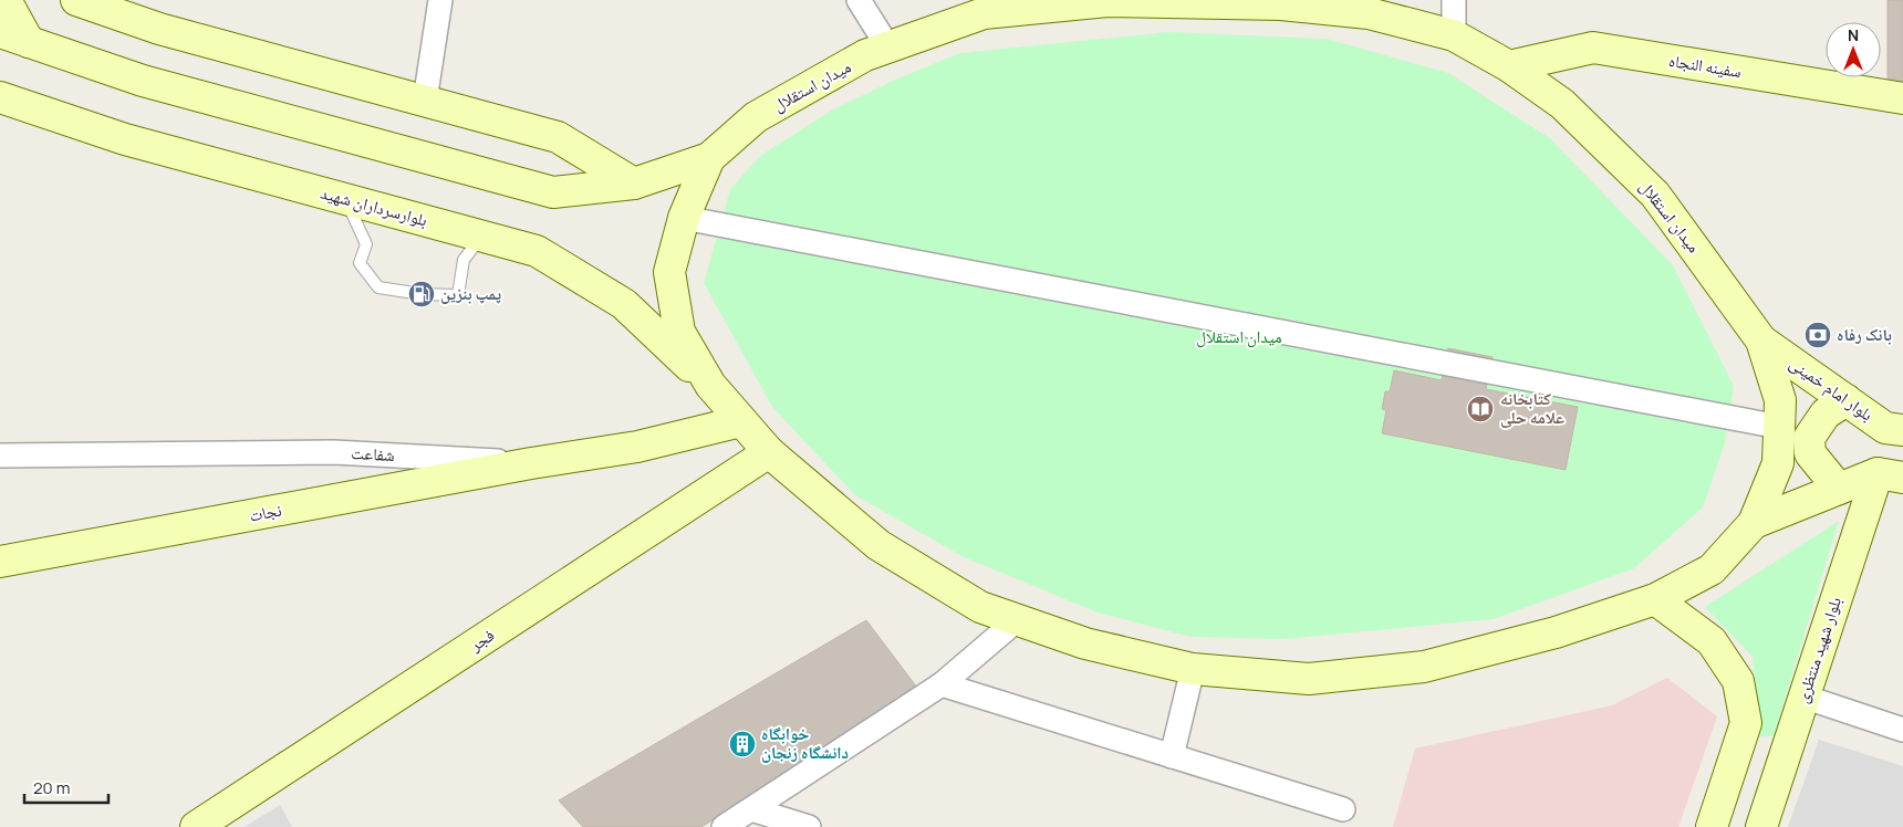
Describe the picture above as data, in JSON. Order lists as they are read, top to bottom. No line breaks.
{"streets":{"main road":["سفینه النجاه","میدان استقلال","بلوارسرداران شهید","بلوار امام خمینی","شفاعت","نجات","فجر","بلوار شهید منتظری"]},"crossings":[["سفینه النجاه","میدان استقلال"],["میدان استقلال","بلوارسرداران شهید"],["میدان استقلال","بلوار امام خمینی"],["میدان استقلال","شفاعت"],["میدان استقلال","فجر"],["شفاعت","نجات"]],"parks":["میدان استقلال"],"places":{"fuel station":["پمپ بنزین"],"bank":["بانک رفاه"],"library":["کتابخانه علامه حلی"],"building":["خوابگاه دانشگاه زنجان"]},"scale_bar":"20 m","north":"top"}
